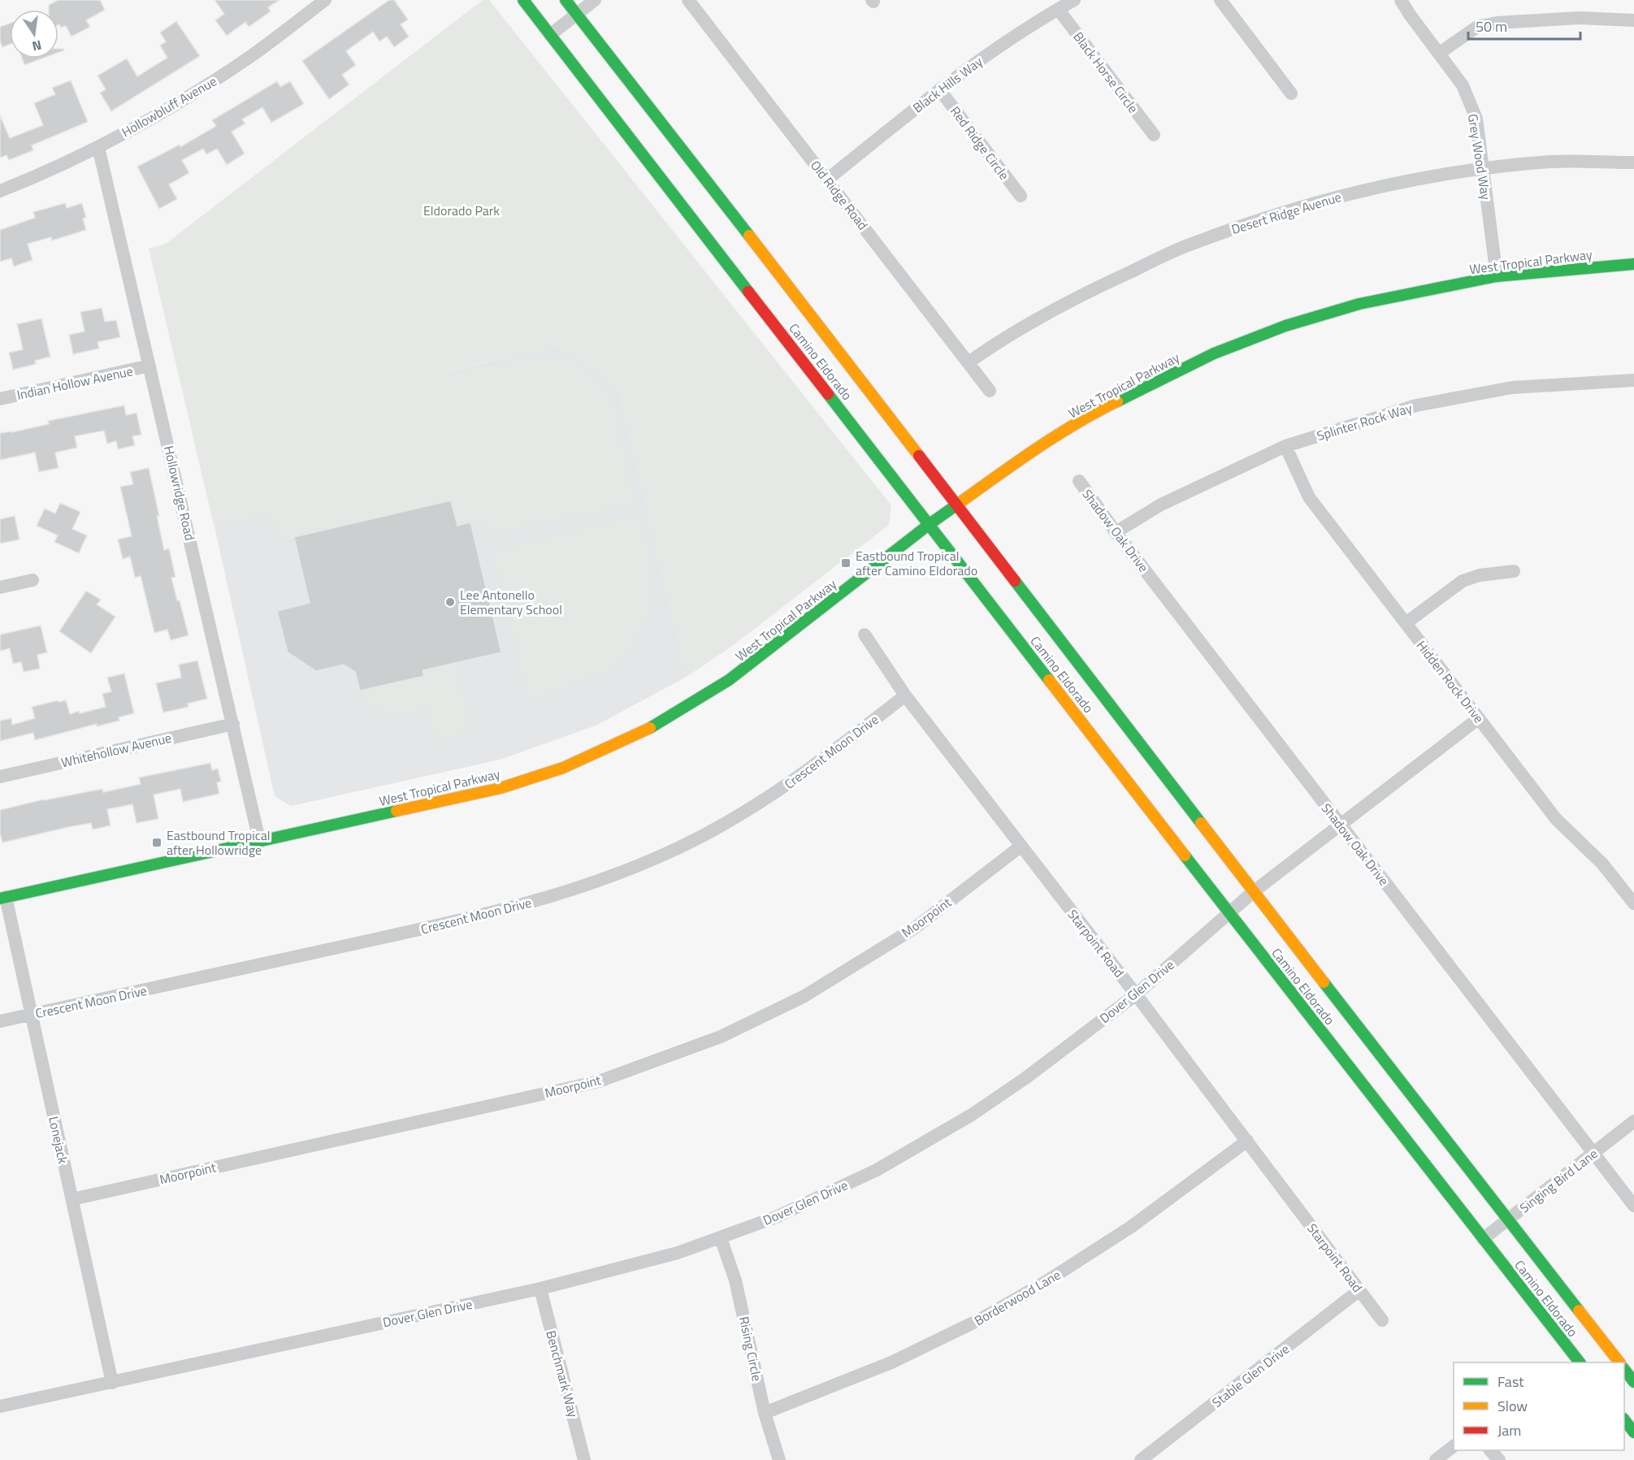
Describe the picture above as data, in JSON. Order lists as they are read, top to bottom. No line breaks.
{"streets":{"main road":["West Tropical Parkway","Camino Eldorado"],"street":["Black Horse Circle","Black Hills Way","Hollowbluff Avenue","Red Ridge Circle","Grey Wood Way","Old Ridge Road","Desert Ridge Avenue","Indian Hollow Avenue","Splinter Rock Way","Hollowridge Road","Shadow Oak Drive","Hidden Rock Drive","Whitehollow Avenue","Crescent Moon Drive","Moorpoint","Starpoint Road","Dover Glen Drive","Lonejack","Singing Bird Lane","Borderwood Lane","Rising Circle","Benchmark Way","Stable Glen Drive"]},"crossings":[["Black Horse Circle","Black Hills Way"],["Black Hills Way","Red Ridge Circle"],["Black Hills Way","Old Ridge Road"],["Hollowbluff Avenue","Hollowridge Road"],["Grey Wood Way","Desert Ridge Avenue"],["Grey Wood Way","West Tropical Parkway"],["Old Ridge Road","Desert Ridge Avenue"],["West Tropical Parkway","Camino Eldorado"],["West Tropical Parkway","Hollowridge Road"],["West Tropical Parkway","Lonejack"],["Camino Eldorado","Dover Glen Drive"],["Camino Eldorado","Singing Bird Lane"],["Indian Hollow Avenue","Hollowridge Road"],["Splinter Rock Way","Shadow Oak Drive"],["Splinter Rock Way","Hidden Rock Drive"],["Hollowridge Road","Whitehollow Avenue"],["Shadow Oak Drive","Dover Glen Drive"],["Shadow Oak Drive","Singing Bird Lane"],["Hidden Rock Drive","Dover Glen Drive"],["Crescent Moon Drive","Starpoint Road"],["Crescent Moon Drive","Lonejack"],["Moorpoint","Starpoint Road"],["Moorpoint","Lonejack"],["Starpoint Road","Dover Glen Drive"],["Starpoint Road","Borderwood Lane"],["Starpoint Road","Stable Glen Drive"],["Dover Glen Drive","Lonejack"],["Dover Glen Drive","Rising Circle"],["Dover Glen Drive","Benchmark Way"],["Borderwood Lane","Rising Circle"]],"parks":["Eldorado Park"],"places":{"transit":["Eastbound Tropical after Camino Eldorado","Eastbound Tropical after Hollowridge"],"other":["Lee Antonello Elementary School"]},"legend":["Fast","Slow","Jam"],"scale_bar":"50 m","north":"bottom"}
